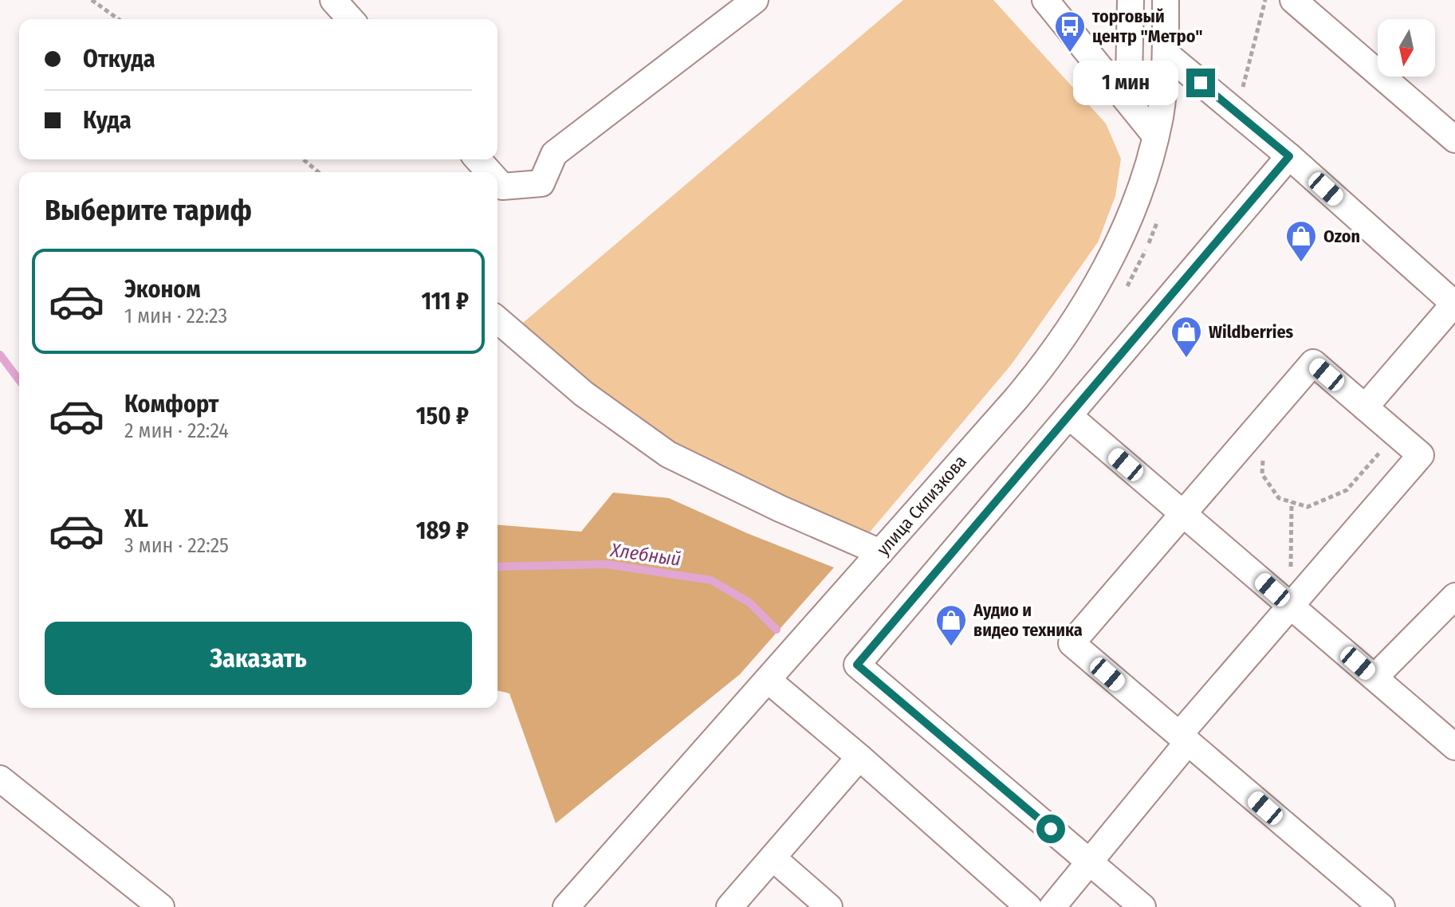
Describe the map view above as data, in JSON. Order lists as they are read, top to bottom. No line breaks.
{"streets":{"street":["улица Склизкова"]},"water":["Хлебный"],"places":{"bus stop":["торговый центр \"Метро\""],"shop":["Ozon","Wildberries","Аудио и видео техника"]},"north":"bottom","page":{"banner":["Откуда","Куда"],"bubble":"1 мин","heading":"Выберите тариф","list":[{"name":"Эконом","note":"1 мин · 22:23","value":"111 ₽"},{"name":"Комфорт","note":"2 мин · 22:24","value":"150 ₽"},{"name":"XL","note":"3 мин · 22:25","value":"189 ₽"}],"buttons":"Заказать"}}
